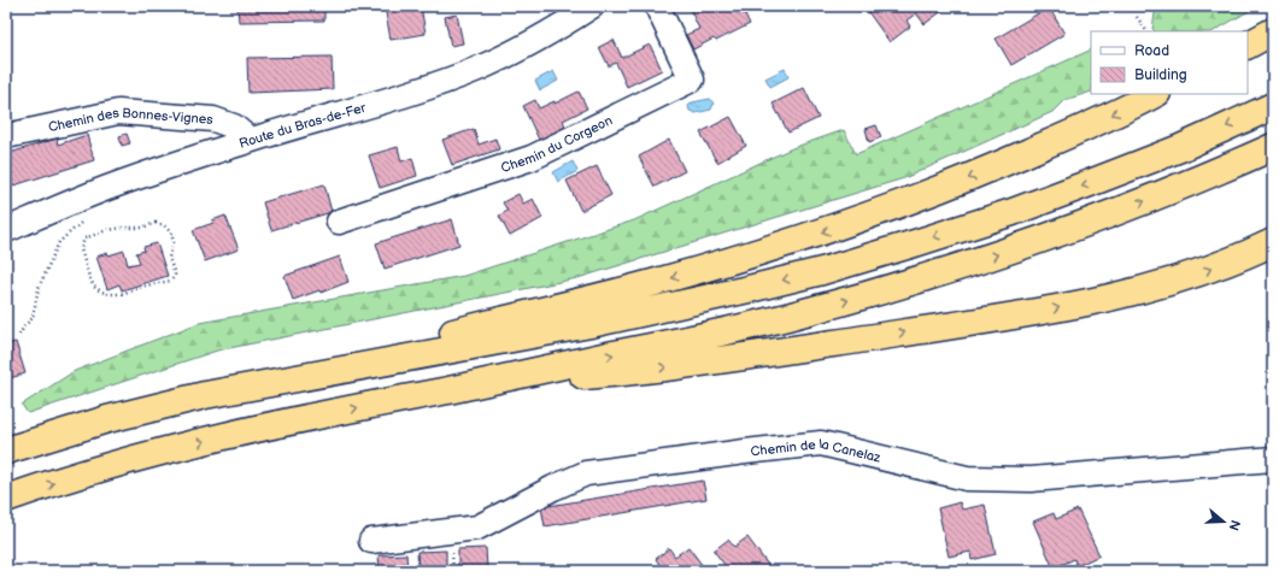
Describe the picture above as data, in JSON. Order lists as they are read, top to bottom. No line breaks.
{"streets":{"street":["Chemin des Bonnes-Vignes","Route du Bras-de-Fer","Chemin du Corgeon","Chemin de la Canelaz"]},"crossings":[["Chemin des Bonnes-Vignes","Route du Bras-de-Fer"]],"legend":["Road","Building"],"north":"right"}
